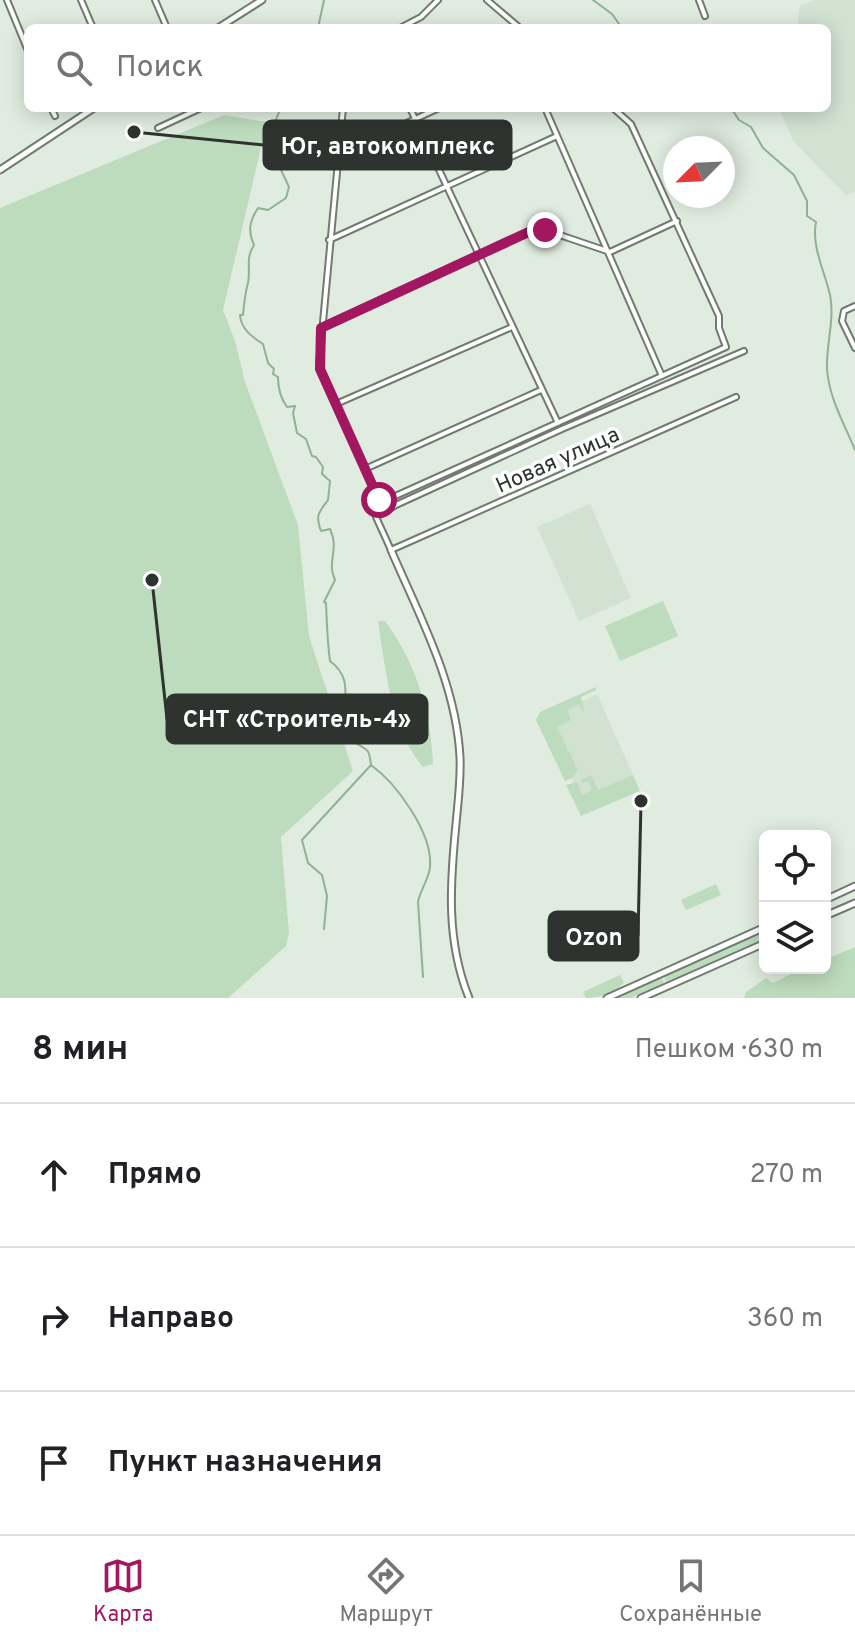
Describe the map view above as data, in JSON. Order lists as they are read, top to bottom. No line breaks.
{"streets":{"street":["Новая улица"]},"places":["Юг, автокомплекс","СНТ «Строитель-4»","Ozon"],"north":"bottom left","page":{"search":"Поиск","heading":["8 мин","Пешком · 630 m"],"list":[["Прямо","270 m"],["Направо","360 m"],"Пункт назначения"],"nav":["Карта","Маршрут","Сохранённые"]}}
